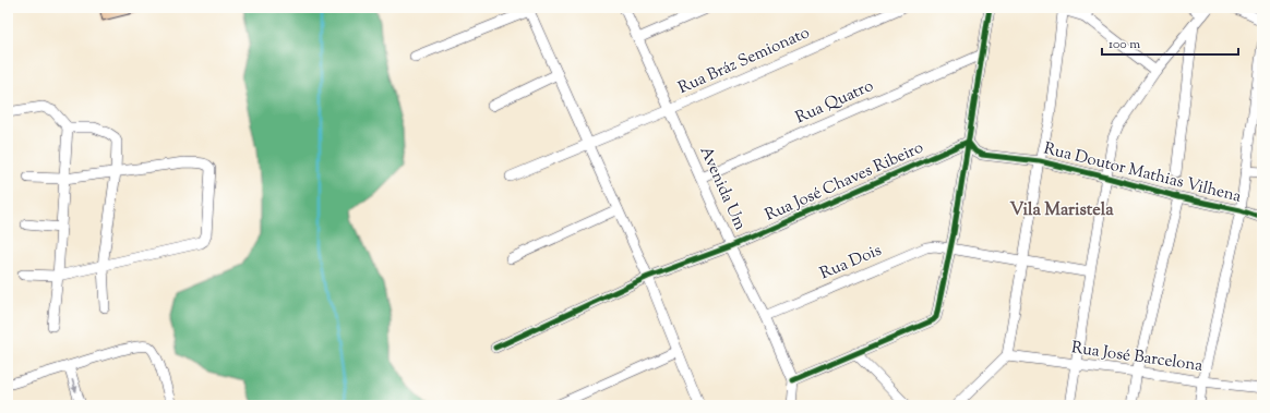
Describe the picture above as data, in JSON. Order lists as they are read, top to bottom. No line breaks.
{"streets":{"street":["Rua Bráz Semionato","Rua Quatro","Rua Doutor Mathias Vilhena","Rua José Chaves Ribeiro","Avenida Um","Rua Dois","Rua José Barcelona"]},"crossings":[["Rua Bráz Semionato","Avenida Um"],["Rua Quatro","Avenida Um"],["Rua Doutor Mathias Vilhena","Rua José Chaves Ribeiro"],["Rua José Chaves Ribeiro","Avenida Um"],["Avenida Um","Rua Dois"]],"districts":["Vila Maristela"],"scale_bar":"100 m"}
